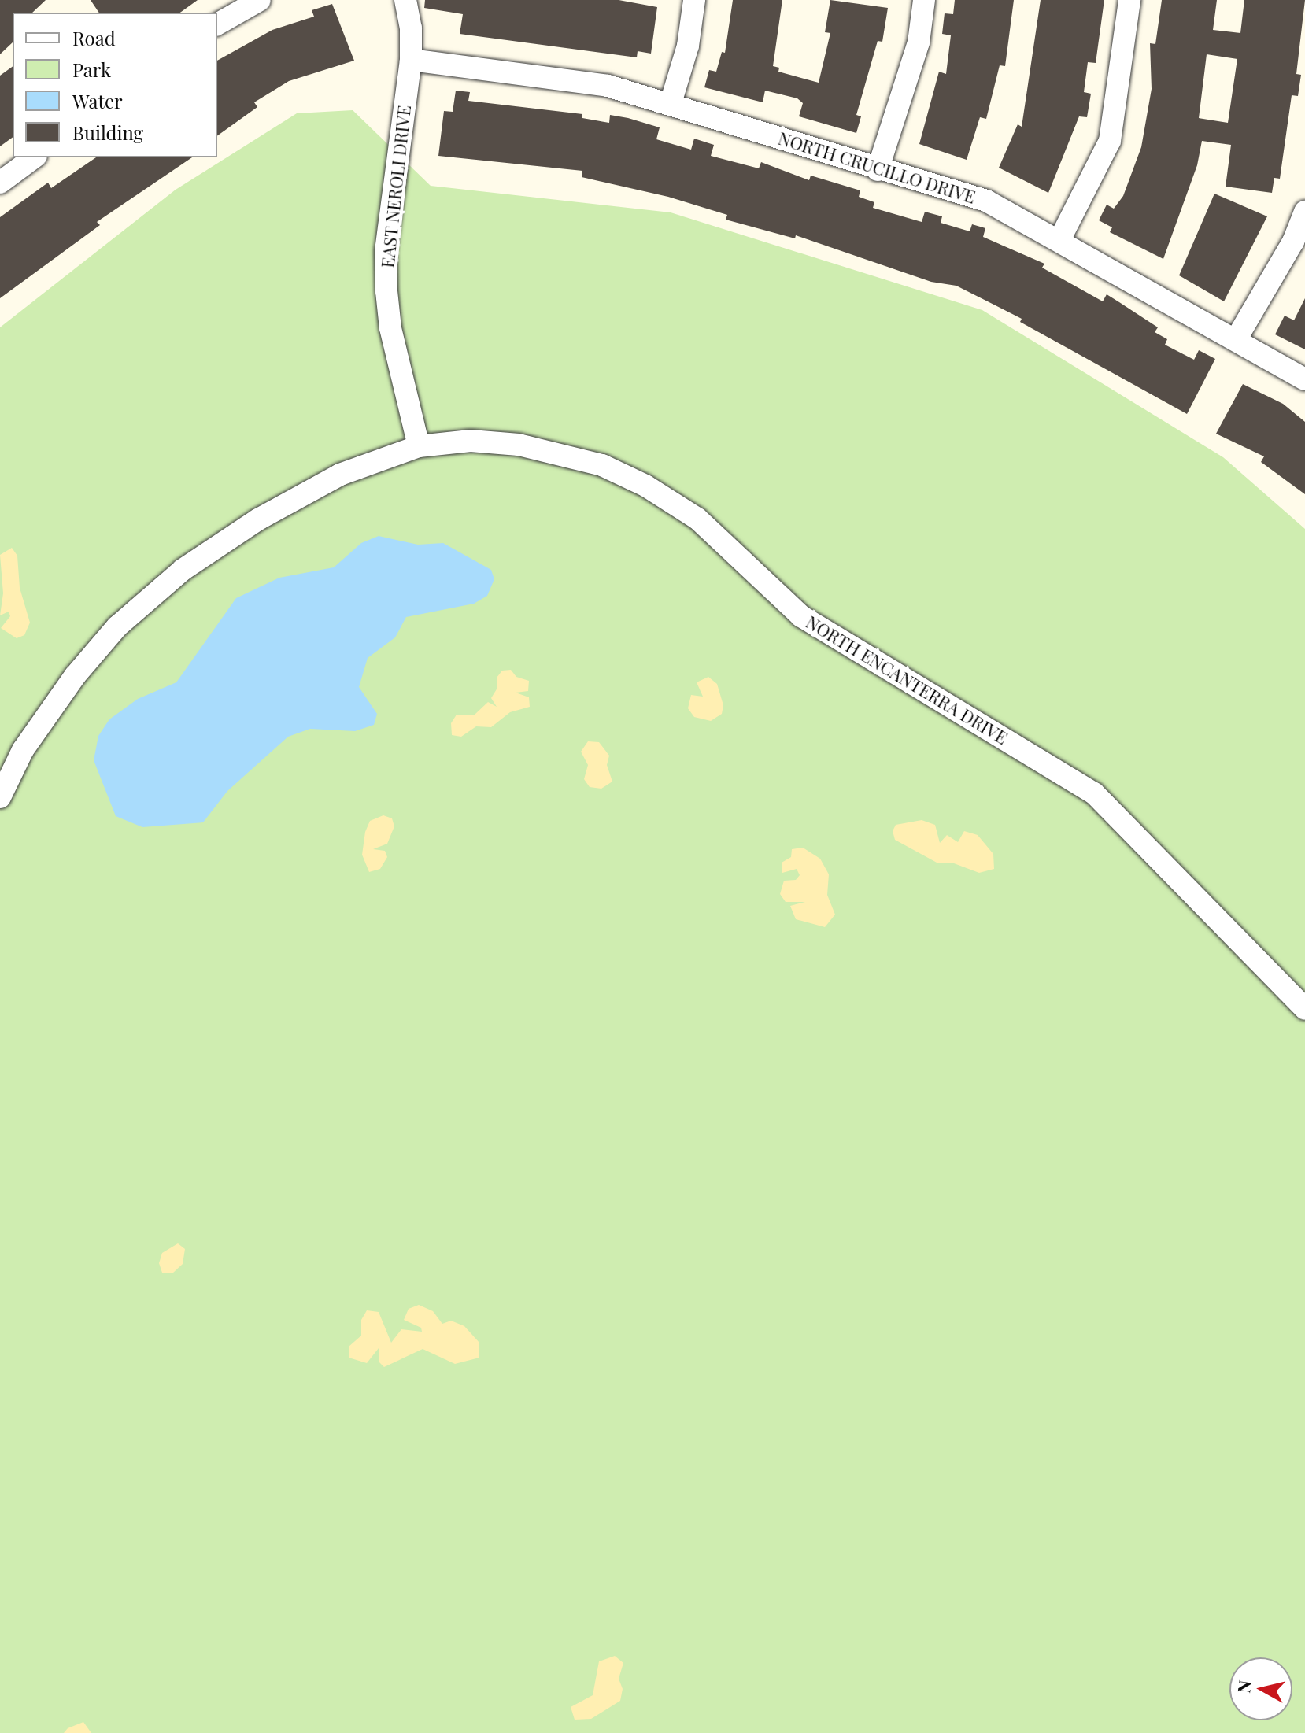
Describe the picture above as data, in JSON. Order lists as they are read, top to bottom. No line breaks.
{"streets":{"street":["NORTH CRUCILLO DRIVE","EAST NEROLI DRIVE","NORTH ENCANTERRA DRIVE"]},"crossings":[["NORTH CRUCILLO DRIVE","EAST NEROLI DRIVE"],["EAST NEROLI DRIVE","NORTH ENCANTERRA DRIVE"]],"legend":["Road","Park","Water","Building"],"north":"left"}
